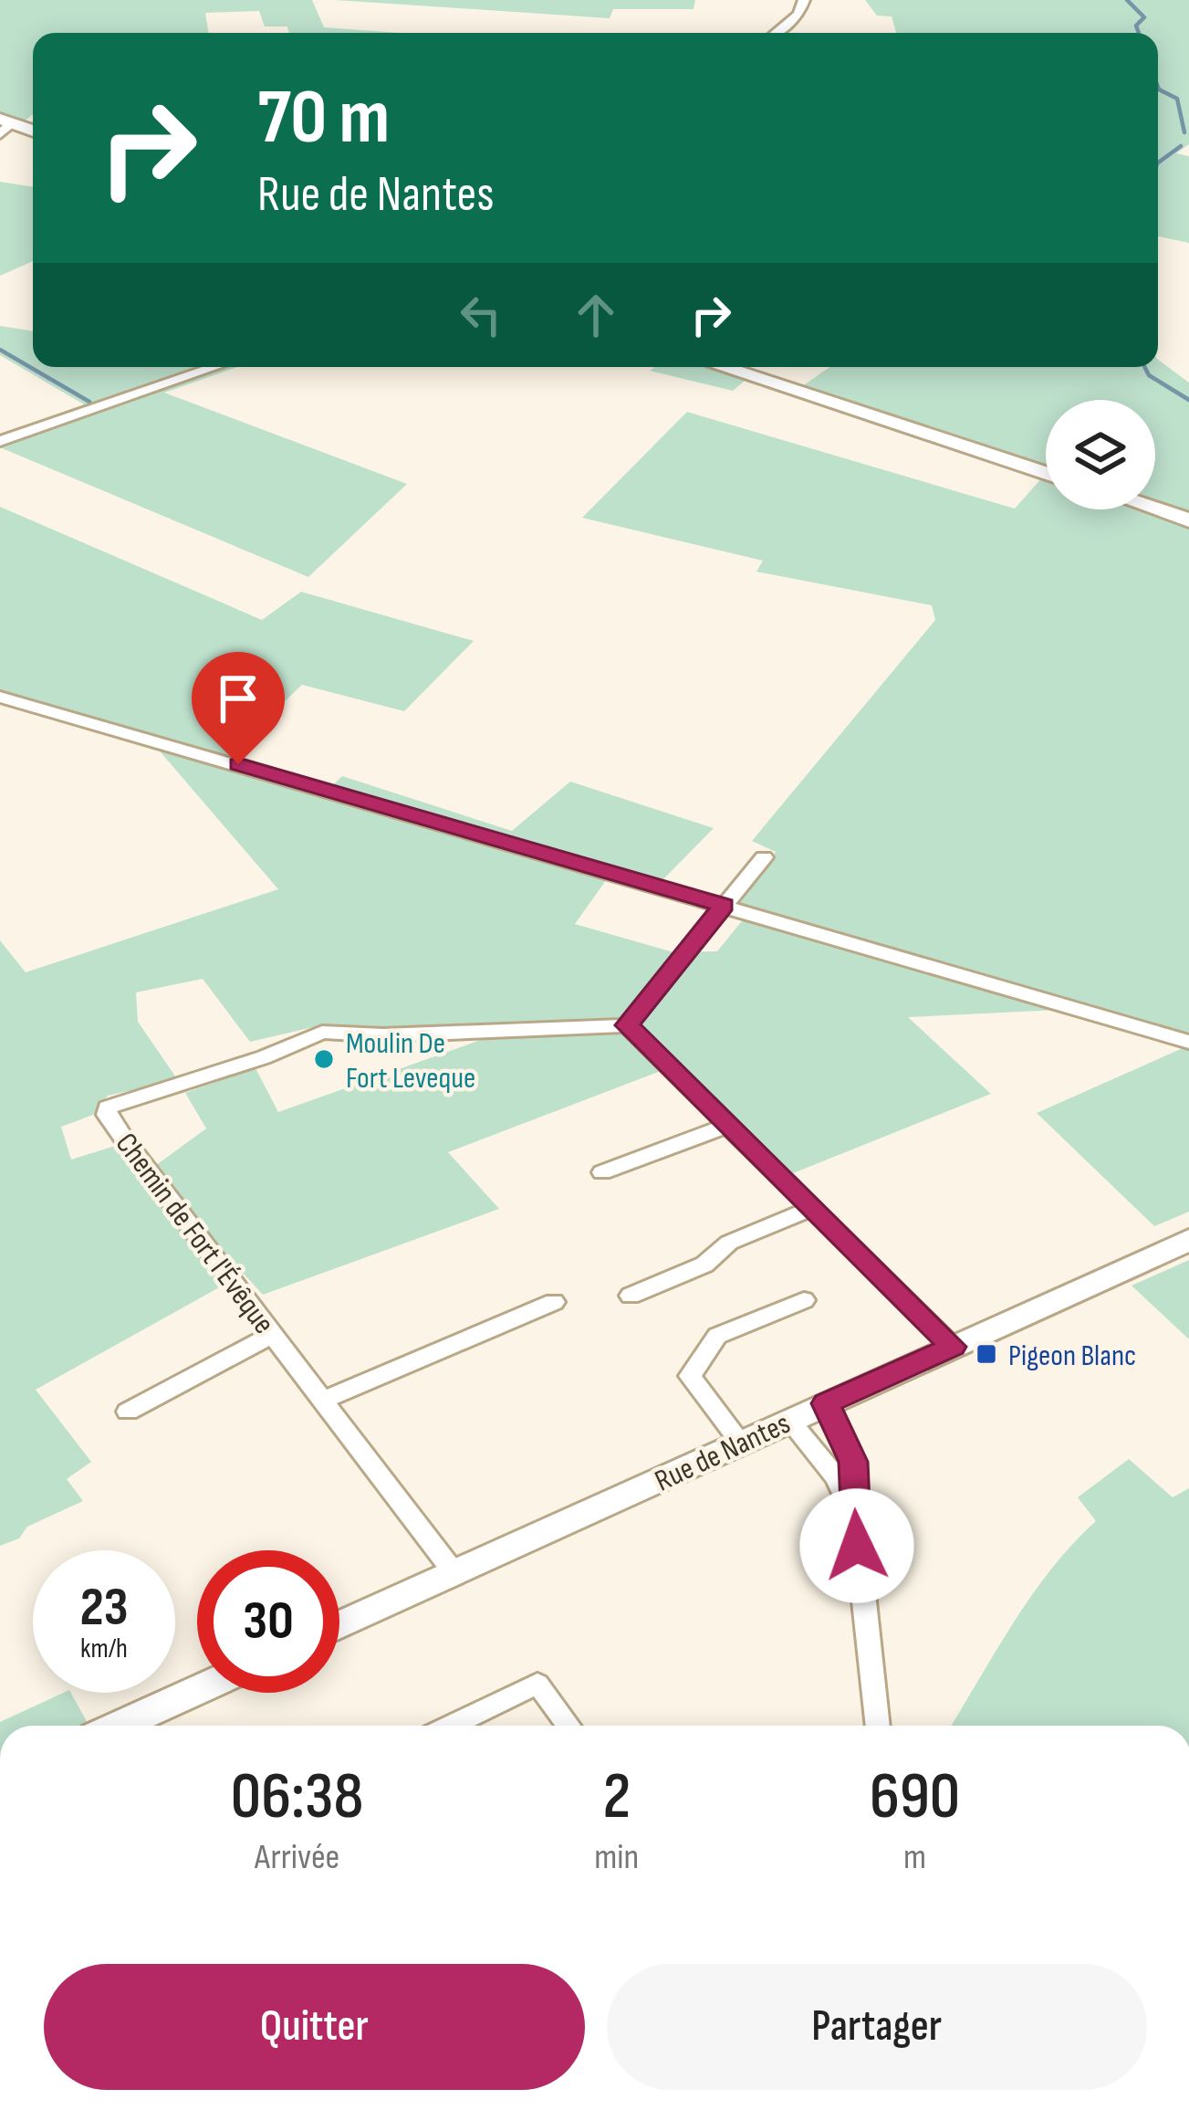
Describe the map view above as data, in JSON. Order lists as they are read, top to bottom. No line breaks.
{"streets":{"main road":["Rue de Nantes"],"street":["Chemin de Fort l'Évêque"]},"crossings":[["Chemin de Fort l'Évêque","Rue de Nantes"]],"places":{"other":["Moulin De Fort Leveque"],"transit":["Pigeon Blanc"]},"page":{"turn":["70 m","Rue de Nantes"],"speed":"23 km/h","limit":"30","eta":["06:38","Arrivée","2","min","690","m"],"buttons":["Quitter","Partager"]}}
